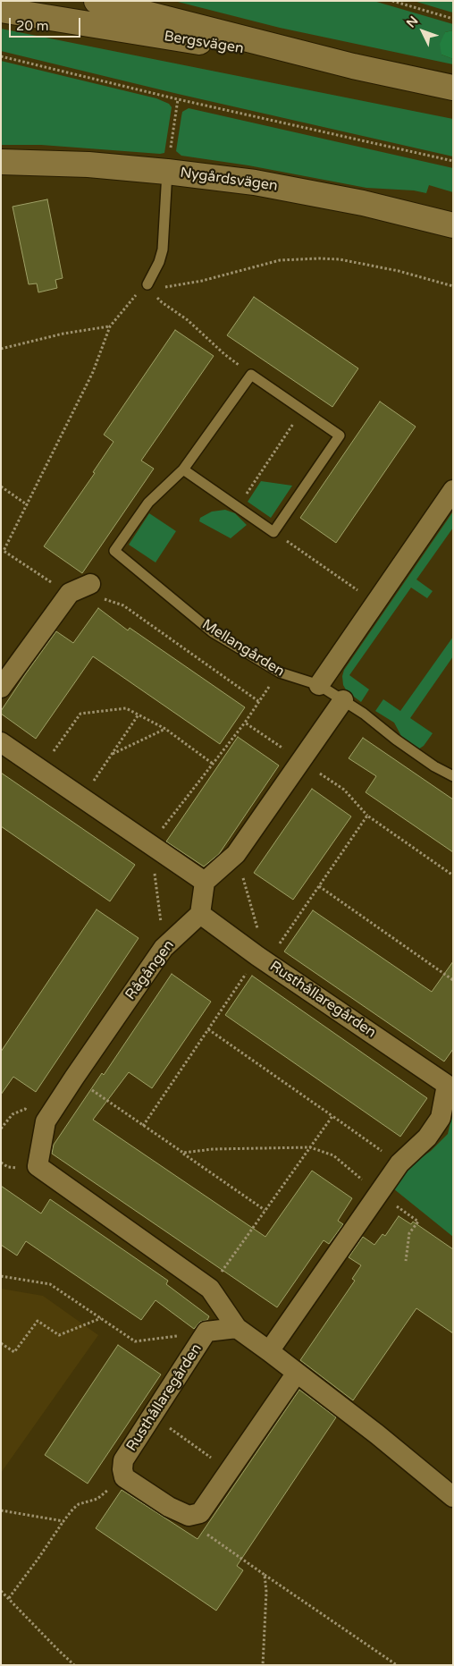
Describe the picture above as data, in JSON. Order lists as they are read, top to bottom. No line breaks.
{"streets":{"main road":["Bergsvägen","Nygårdsvägen"],"street":["Rågången","Rusthållaregården"],"lane":["Mellangården"]},"crossings":[["Rågången","Rusthållaregården"]],"scale_bar":"20 m","north":"top left"}
